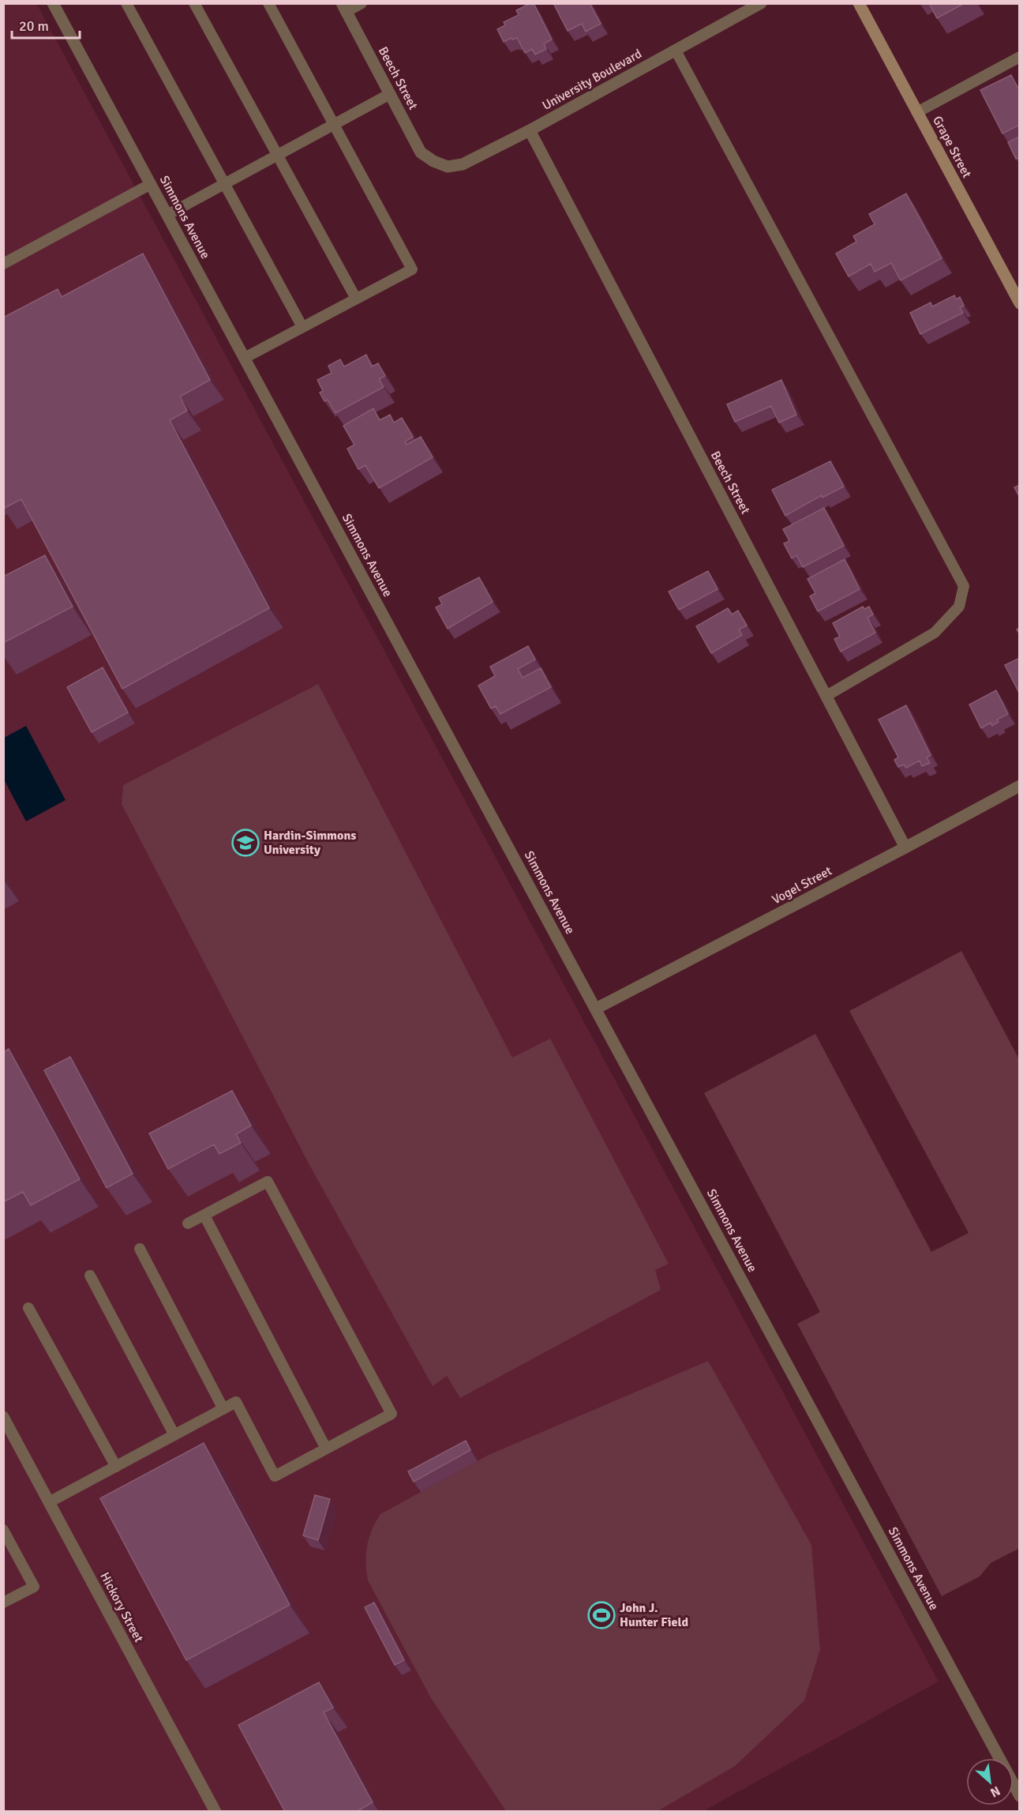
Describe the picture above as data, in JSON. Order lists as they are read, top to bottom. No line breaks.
{"streets":{"street":["Beech Street","University Boulevard","Grape Street","Simmons Avenue","Vogel Street","Hickory Street"]},"crossings":[["Beech Street","University Boulevard"],["Beech Street","Vogel Street"],["Simmons Avenue","Vogel Street"]],"places":{"school or university":["Hardin-Simmons University"],"sports":["John J. Hunter Field"]},"scale_bar":"20 m","north":"bottom right"}
